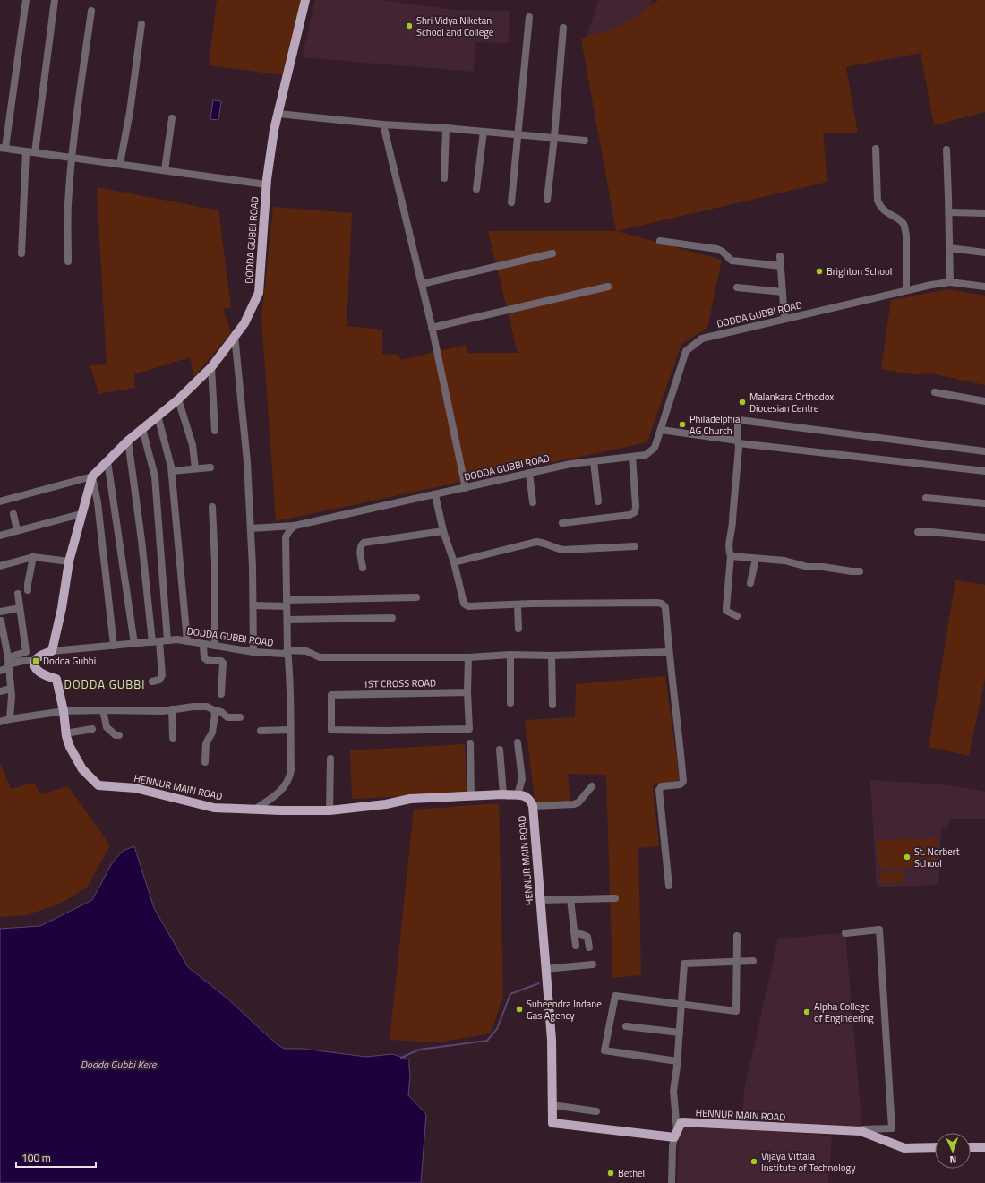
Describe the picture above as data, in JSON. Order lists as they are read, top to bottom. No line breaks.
{"streets":{"main road":["DODDA GUBBI ROAD","HENNUR MAIN ROAD"],"street":["1ST CROSS ROAD"]},"districts":["DODDA GUBBI"],"water":["Dodda Gubbi Kere"],"places":{"other":["Shri Vidya Niketan School and College","Brighton School","Malankara Orthodox Diocesian Centre","Philadelphia AG Church","St. Norbert School","Suheendra Indane Gas Agency","Alpha College of Engineering","Vijaya Vittala Institute of Technology","Bethel"],"transit":["Dodda Gubbi"]},"scale_bar":"100 m","north":"bottom"}
